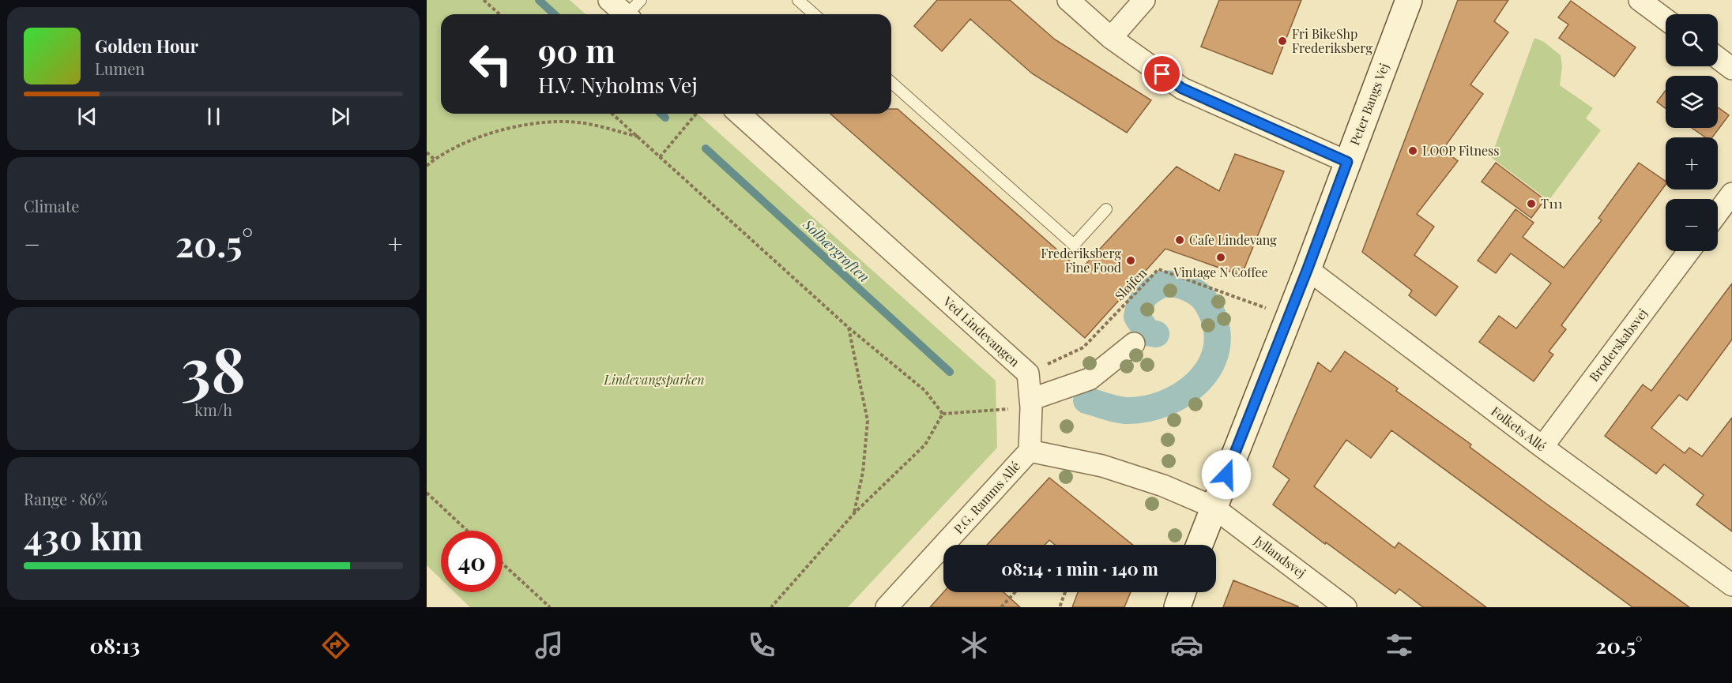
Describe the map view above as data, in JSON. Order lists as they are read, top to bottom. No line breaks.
{"streets":{"street":["Peter Bangs Vej","Ved Lindevangen","Broderskabsvej","Folkets Allé","P.G. Ramms Allé","Jyllandsvej"],"path":["Sløjfen"]},"crossings":[["Peter Bangs Vej","Sløjfen"],["Peter Bangs Vej","Folkets Allé"],["Peter Bangs Vej","Jyllandsvej"],["Sløjfen","Ved Lindevangen"],["Ved Lindevangen","P.G. Ramms Allé"],["Broderskabsvej","Folkets Allé"]],"water":["Solbærgrøften"],"parks":["Lindevangsparken"],"places":["Fri BikeShp Frederiksberg","LOOP Fitness","T111","Cafe Lindevang","Vintage N Coffee","Frederiksberg Fine Food"],"page":{"map_buttons":["+","−"],"turn":["90 m","H.V. Nyholms Vej"],"song":["Golden Hour","Lumen"],"tile":["Climate",["38","km/h"],["Range · 86%","430 km"]],"heat":["−","20.5°","+"],"limit":"40","trip":"08:14 · 1 min · 140 m","tabs":["08:13","20.5°"]}}
